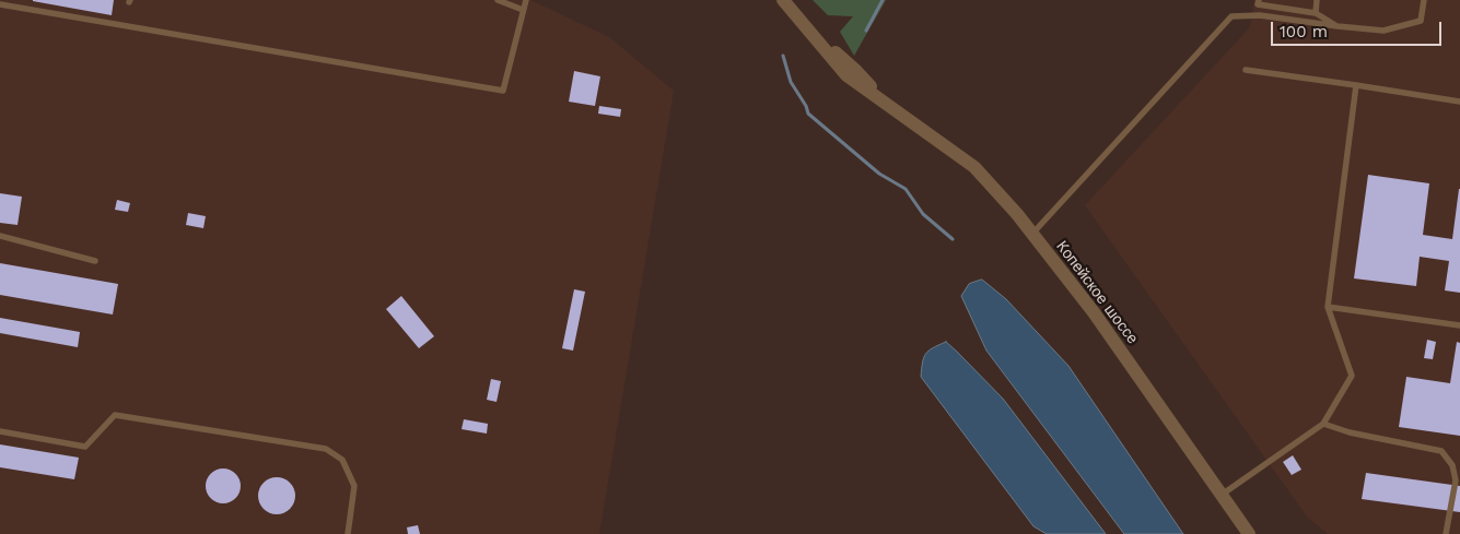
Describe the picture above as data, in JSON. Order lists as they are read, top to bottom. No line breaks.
{"streets":{"street":["Копейское шоссе"]},"scale_bar":"100 m"}
